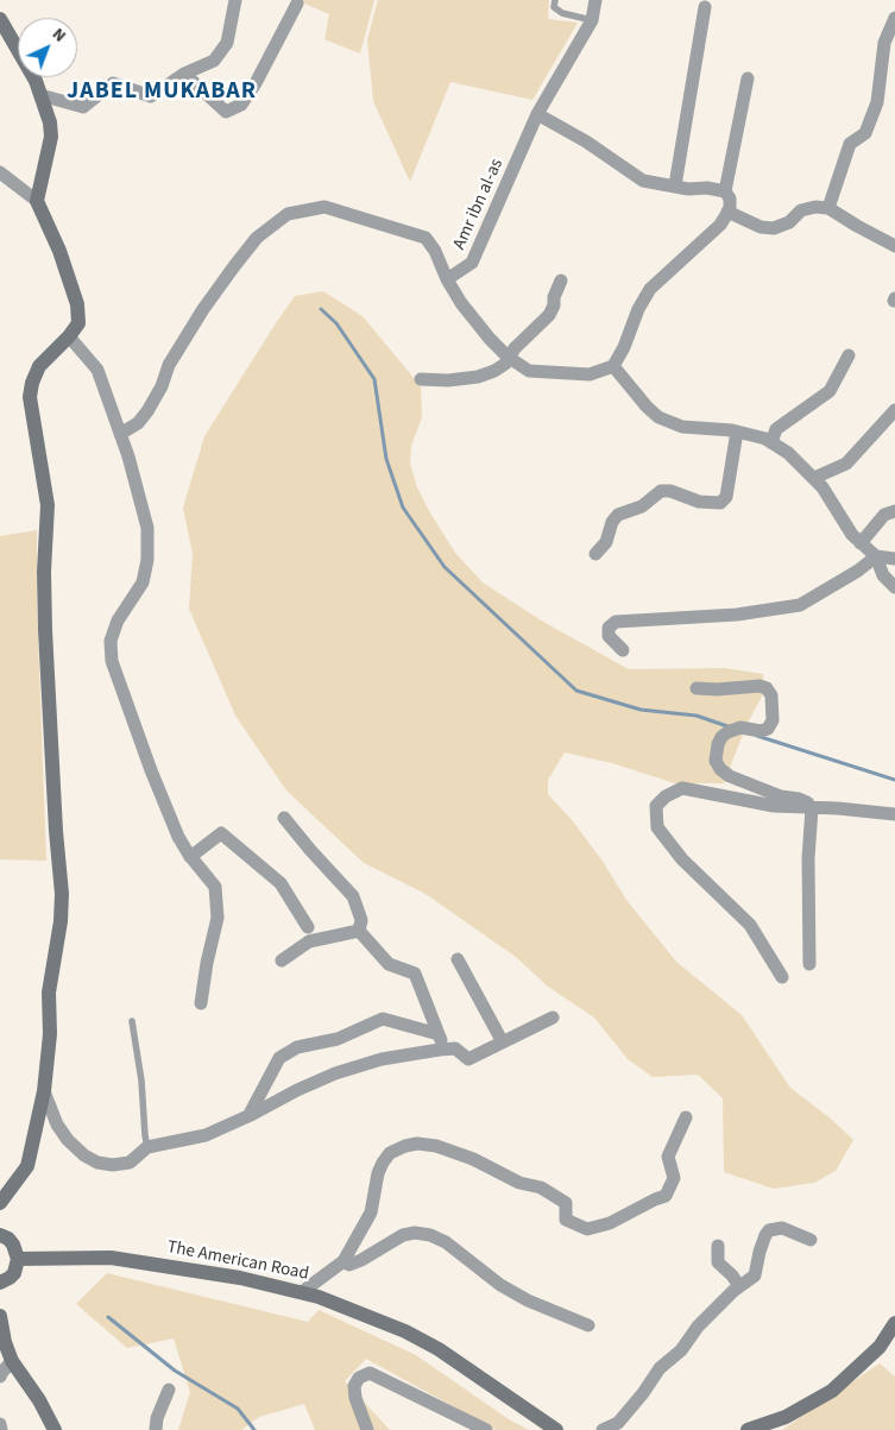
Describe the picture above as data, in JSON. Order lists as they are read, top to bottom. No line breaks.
{"streets":{"street":["Amr ibn al-as","The American Road"]},"districts":["JABEL MUKABAR"],"north":"top right"}
